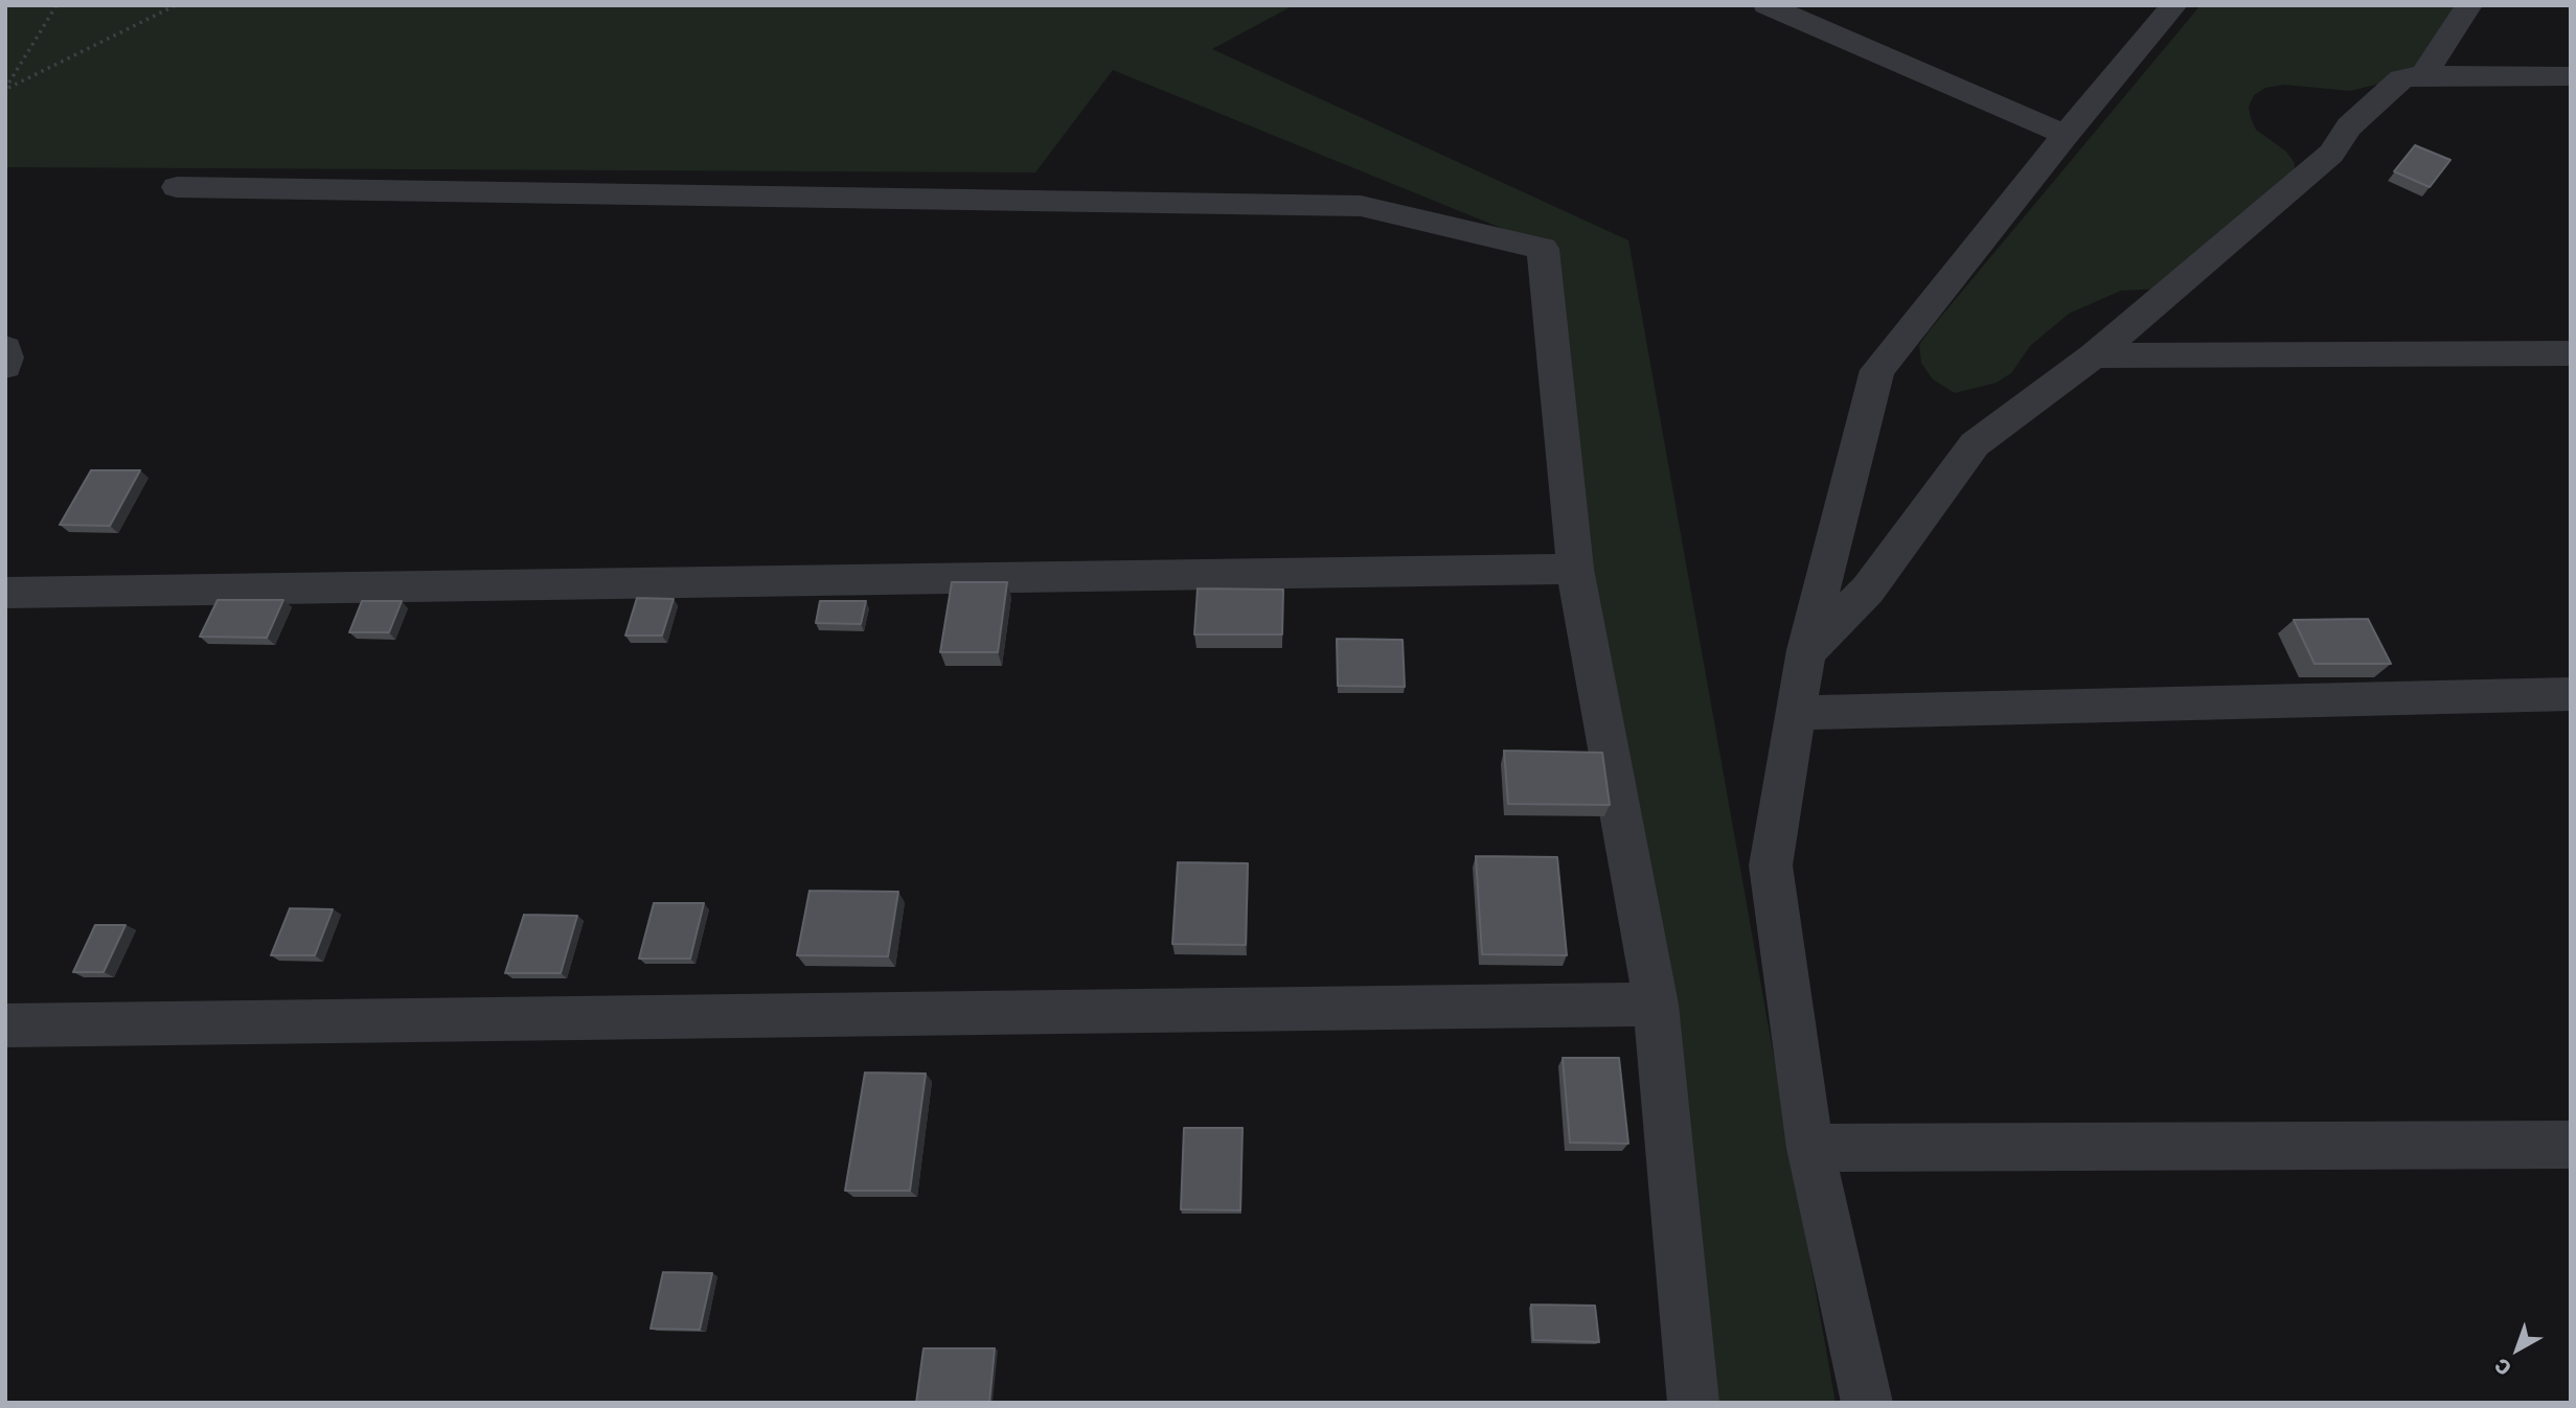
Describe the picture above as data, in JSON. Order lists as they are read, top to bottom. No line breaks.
{"north":"bottom left"}
